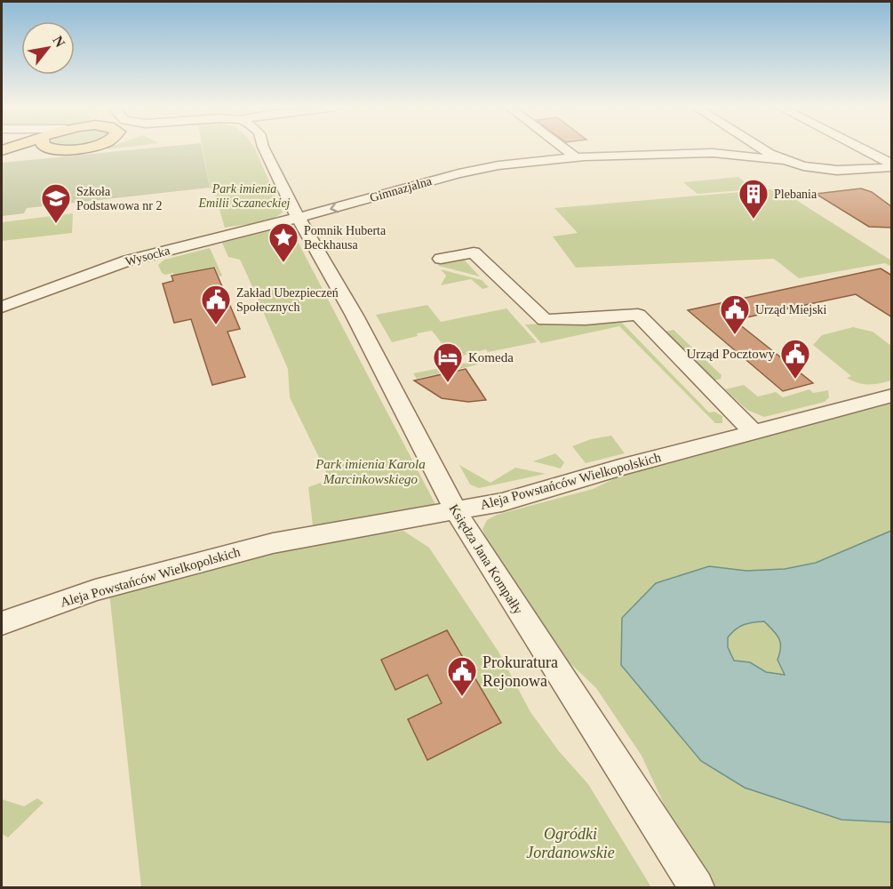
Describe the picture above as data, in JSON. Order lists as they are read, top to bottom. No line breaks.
{"streets":{"street":["Gimnazjalna","Wysocka","Aleja Powstańców Wielkopolskich","Księdza Jana Kompałły"]},"crossings":[["Gimnazjalna","Wysocka"],["Gimnazjalna","Księdza Jana Kompałły"],["Wysocka","Księdza Jana Kompałły"],["Aleja Powstańców Wielkopolskich","Księdza Jana Kompałły"]],"one_way":["Gimnazjalna"],"parks":["Park imienia Emilii Sczaneckiej","Park imienia Karola Marcinkowskiego","Ogródki Jordanowskie"],"places":{"building":["Plebania"],"school or university":["Szkoła Podstawowa nr 2"],"place":["Pomnik Huberta Beckhausa"],"public building":["Zakład Ubezpieczeń Społecznych","Urząd Miejski","Urząd Pocztowy","Prokuratura Rejonowa"],"hotel":["Komeda"]},"north":"top right"}
